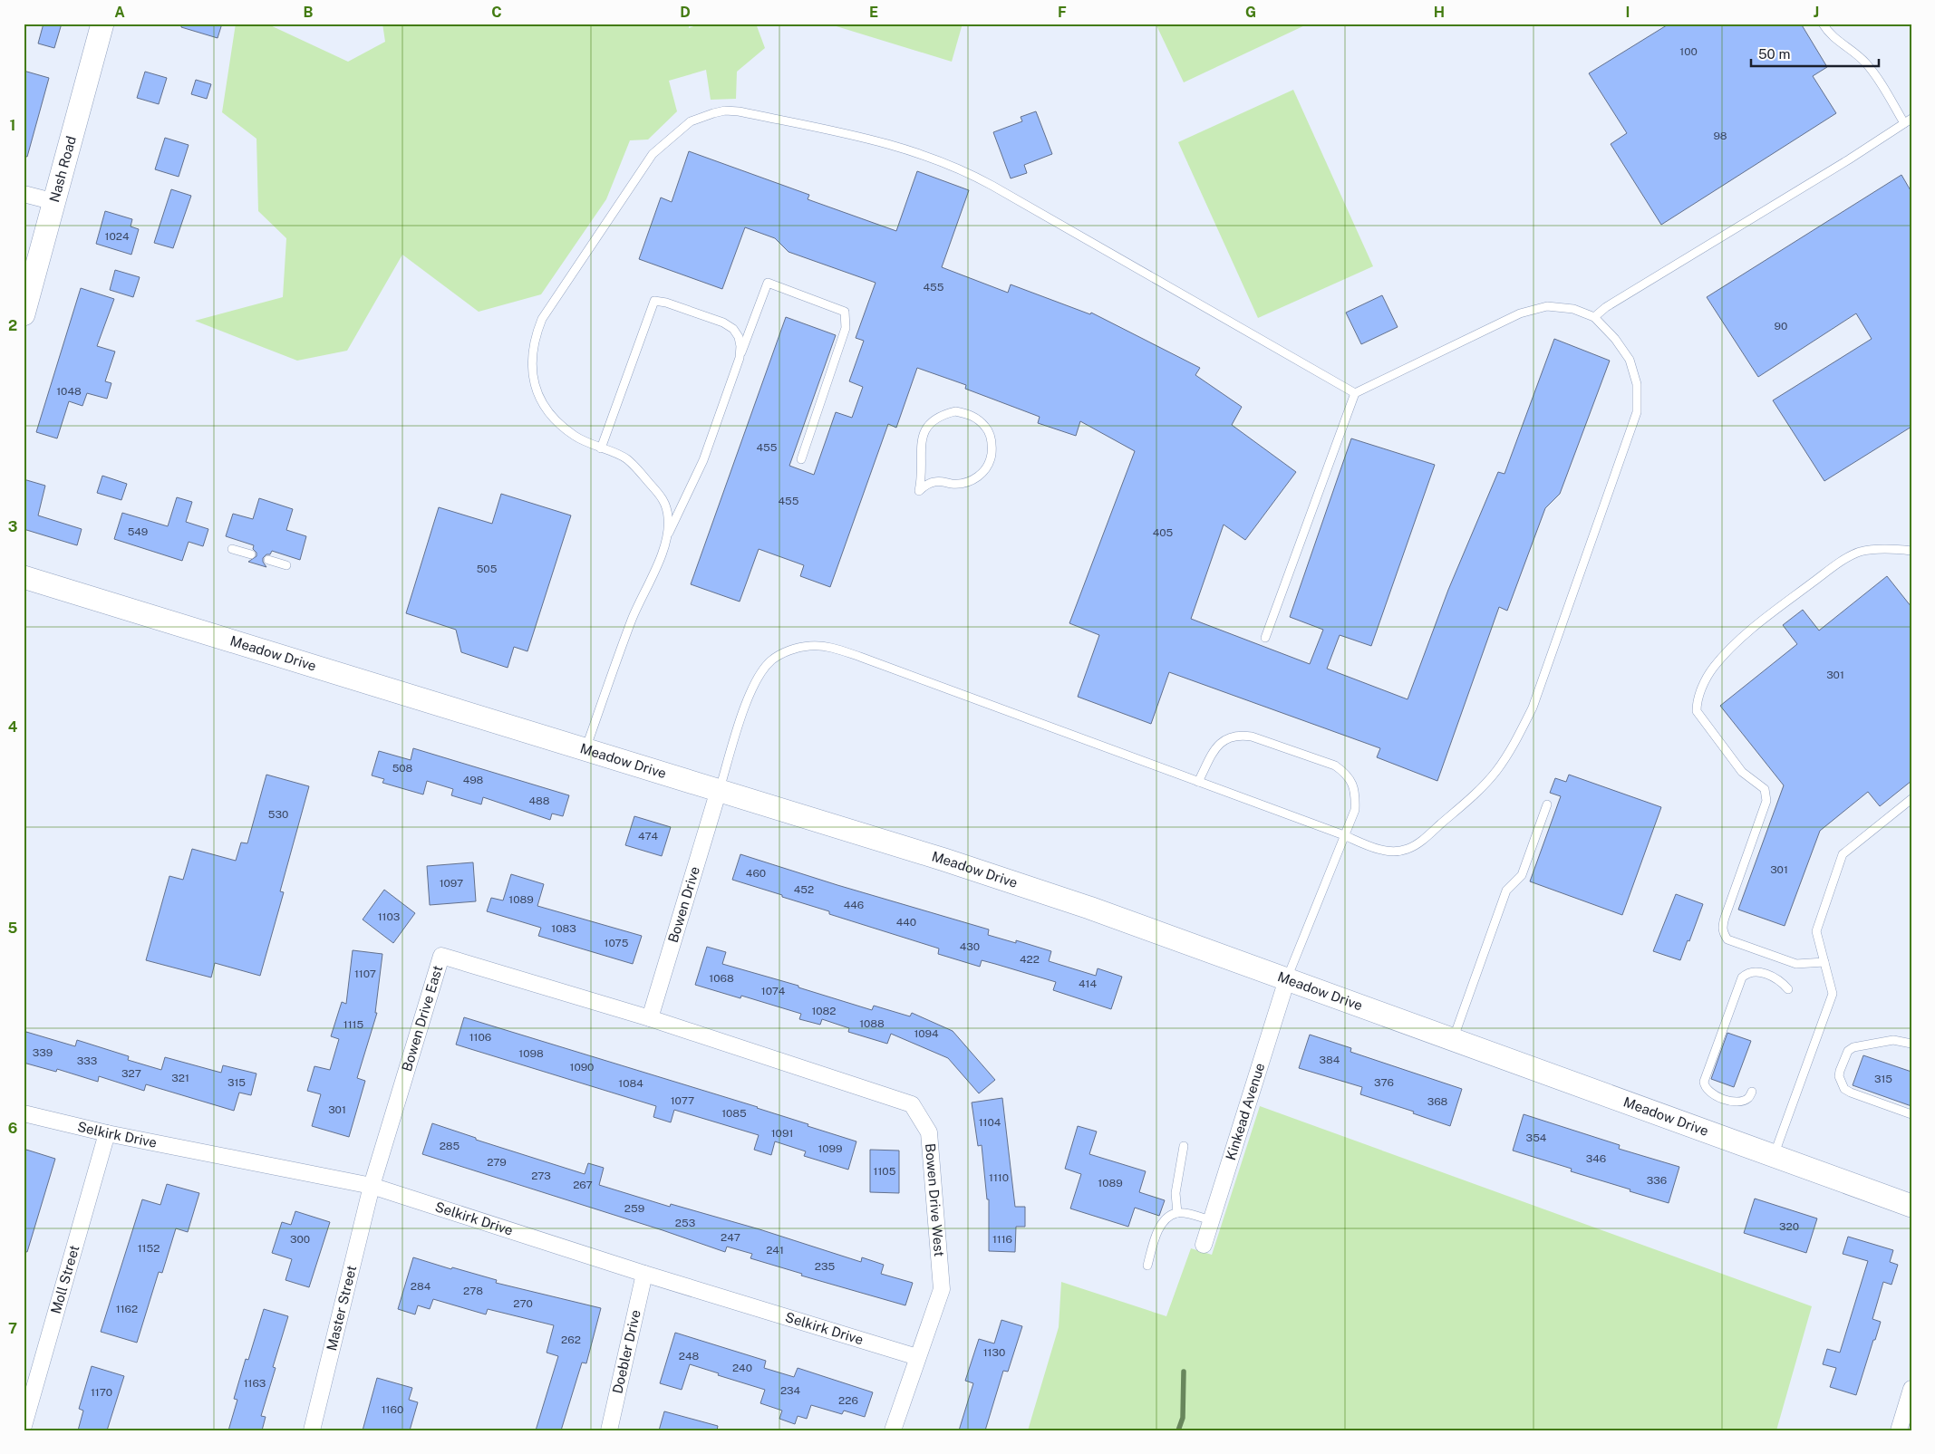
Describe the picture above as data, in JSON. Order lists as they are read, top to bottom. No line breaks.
{"streets":{"street":["Nash Road","Meadow Drive","Bowen Drive","Bowen Drive East","Kinkead Avenue","Selkirk Drive","Bowen Drive West","Moll Street","Master Street","Doebler Drive"]},"crossings":[["Meadow Drive","Bowen Drive"],["Meadow Drive","Kinkead Avenue"],["Bowen Drive","Bowen Drive East"],["Bowen Drive","Bowen Drive West"],["Bowen Drive East","Selkirk Drive"],["Bowen Drive East","Bowen Drive West"],["Bowen Drive East","Master Street"],["Selkirk Drive","Bowen Drive West"],["Selkirk Drive","Moll Street"],["Selkirk Drive","Master Street"],["Selkirk Drive","Doebler Drive"]],"house_numbers":["100","98","1024","455","90","1048","455","455","549","405","505","301","508","498","488","530","474","301","460","1097","452","1089","446","1103","440","1083","1075","430","422","1107","1068","414","1074","1082","1088","1115","1094","1106","339","1098","384","333","1090","327","321","315","315","376","1084","1077","368","301","1085","1104","1091","354","285","1099","346","279","1105","273","1110","336","1089","267","259","253","320","247","300","1116","1152","241","235","284","278","270","1162","262","1130","248","240","1163","234","1170","226","1160"],"scale_bar":"50 m","grid":{"columns":["A","B","C","D","E","F","G","H","I","J"],"rows":["1","2","3","4","5","6","7"]}}
